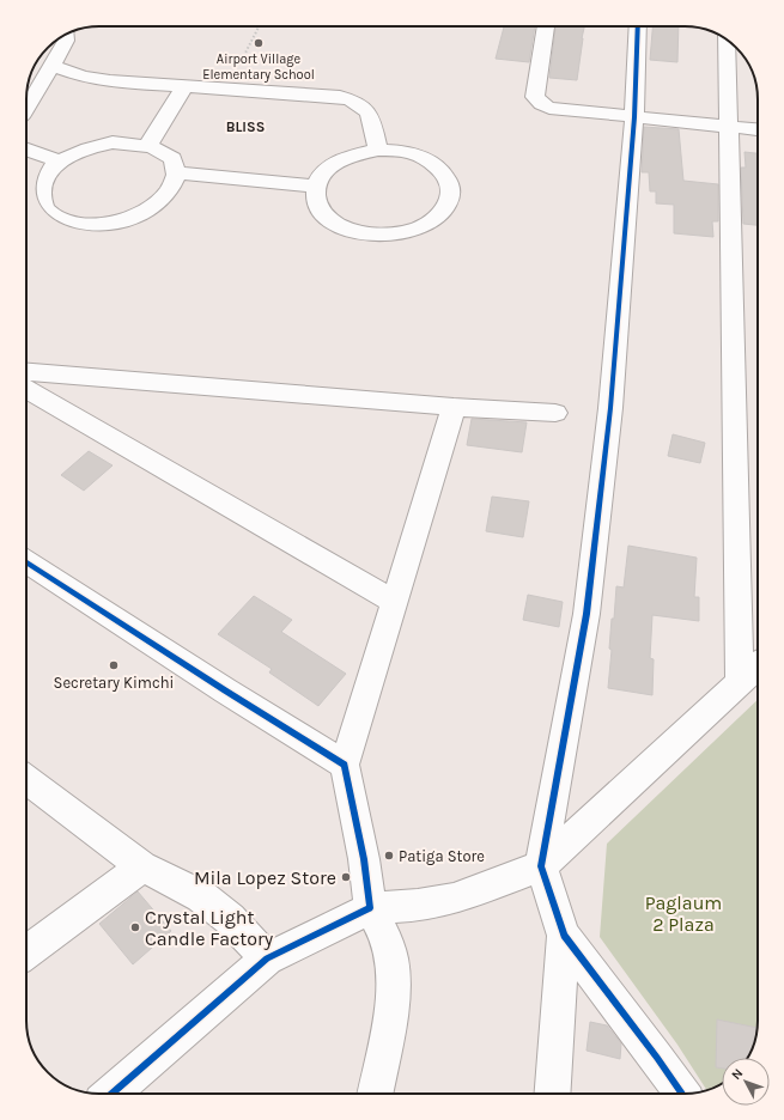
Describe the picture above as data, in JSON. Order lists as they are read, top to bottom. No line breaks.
{"districts":["BLISS"],"parks":["Paglaum 2 Plaza"],"places":["Airport Village Elementary School","Secretary Kimchi","Patiga Store","Mila Lopez Store","Crystal Light Candle Factory"],"north":"top left"}
